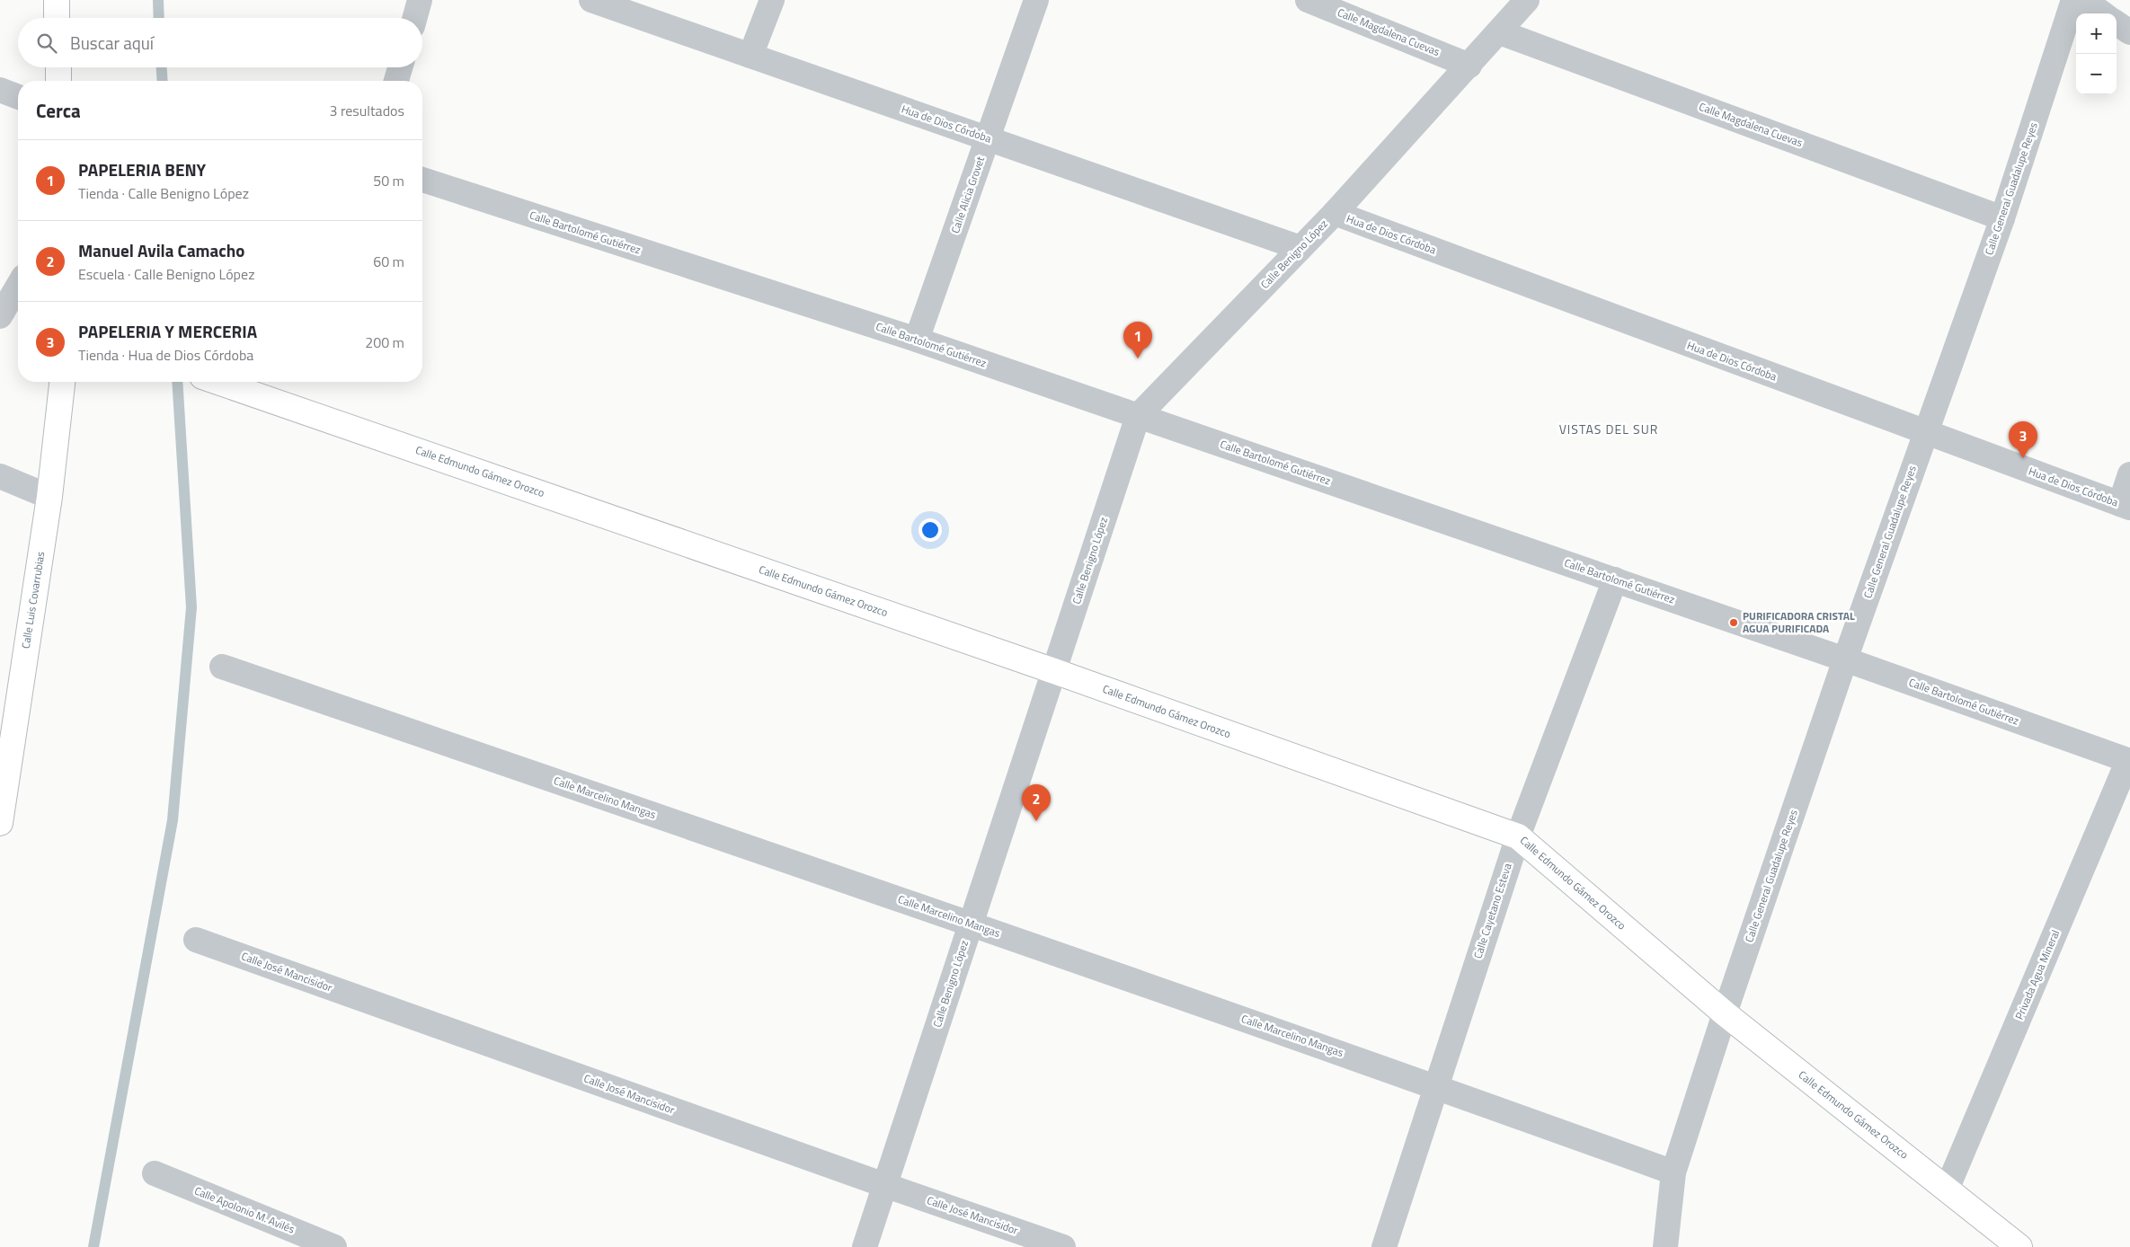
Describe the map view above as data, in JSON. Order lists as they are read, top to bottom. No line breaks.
{"streets":{"street":["Calle Magdalena Cuevas","Hua de Dios Córdoba","Calle General Guadalupe Reyes","Calle Alicia Grovet","Calle Bartolomé Gutiérrez","Calle Benigno López","Calle Edmundo Gámez Orozco","Calle Luis Covarrubias","Calle Marcelino Mangas","Calle Cayetano Esteva","Calle José Mancisidor","Privada Agua Mineral","Calle Apolonio M. Avilés"]},"crossings":[["Calle Magdalena Cuevas","Calle General Guadalupe Reyes"],["Calle Magdalena Cuevas","Calle Benigno López"],["Hua de Dios Córdoba","Calle General Guadalupe Reyes"],["Hua de Dios Córdoba","Calle Alicia Grovet"],["Hua de Dios Córdoba","Calle Benigno López"],["Calle General Guadalupe Reyes","Calle Bartolomé Gutiérrez"],["Calle General Guadalupe Reyes","Calle Edmundo Gámez Orozco"],["Calle General Guadalupe Reyes","Calle Marcelino Mangas"],["Calle Alicia Grovet","Calle Bartolomé Gutiérrez"],["Calle Bartolomé Gutiérrez","Calle Benigno López"],["Calle Bartolomé Gutiérrez","Calle Cayetano Esteva"],["Calle Bartolomé Gutiérrez","Privada Agua Mineral"],["Calle Benigno López","Calle Edmundo Gámez Orozco"],["Calle Benigno López","Calle Marcelino Mangas"],["Calle Benigno López","Calle José Mancisidor"],["Calle Edmundo Gámez Orozco","Calle Cayetano Esteva"],["Calle Edmundo Gámez Orozco","Privada Agua Mineral"],["Calle Marcelino Mangas","Calle Cayetano Esteva"]],"districts":["VISTAS DEL SUR"],"places":["PURIFICADORA CRISTAL AGUA PURIFICADA"],"page":{"map_buttons":["+","−"],"search":"Buscar aquí","heading":["Cerca","3 resultados"],"list":[{"mark":"1","name":"PAPELERIA BENY","note":"Tienda · Calle Benigno López","value":"50 m"},{"mark":"2","name":"Manuel Avila Camacho","note":"Escuela · Calle Benigno López","value":"60 m"},{"mark":"3","name":"PAPELERIA Y MERCERIA","note":"Tienda · Hua de Dios Córdoba","value":"200 m"}],"pins":["1","3","2"]}}
